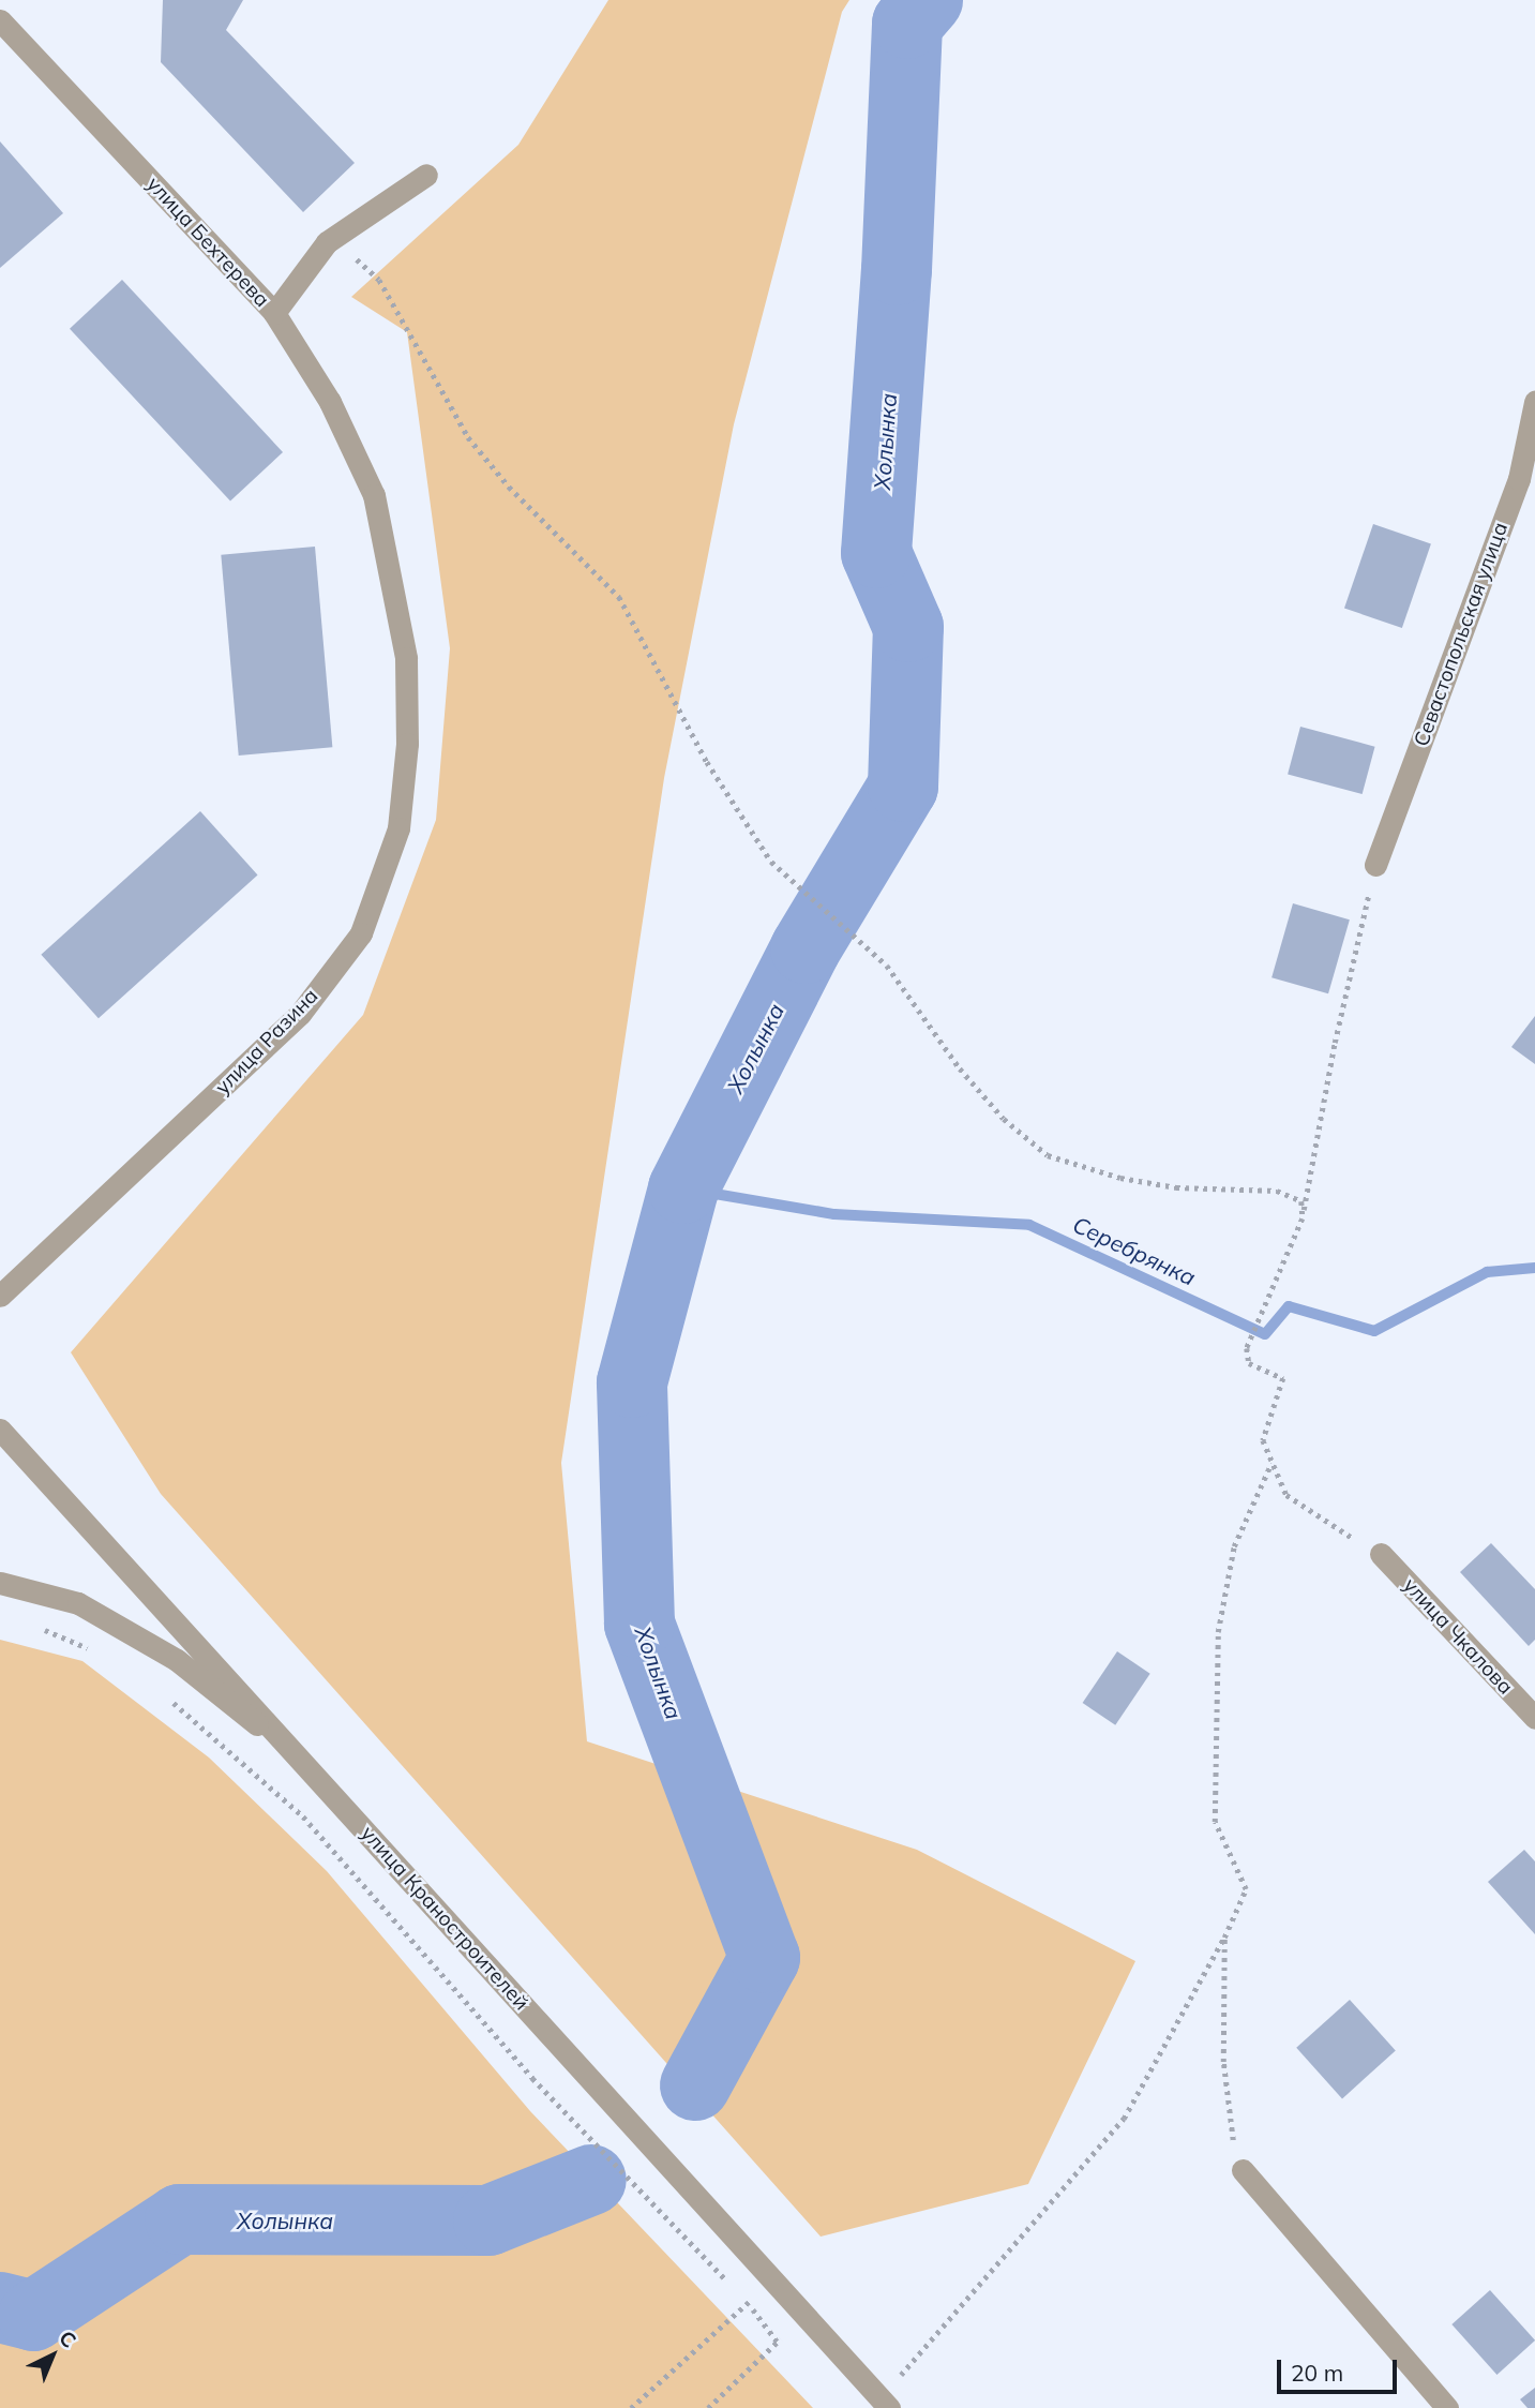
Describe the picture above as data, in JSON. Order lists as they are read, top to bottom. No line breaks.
{"streets":{"street":["улица Бехтерева","Севастопольская улица","улица Разина","улица Чкалова","улица Краностроителей"]},"crossings":[["улица Бехтерева","улица Разина"]],"water":["Холынка","Серебрянка"],"scale_bar":"20 m","north":"top right"}
